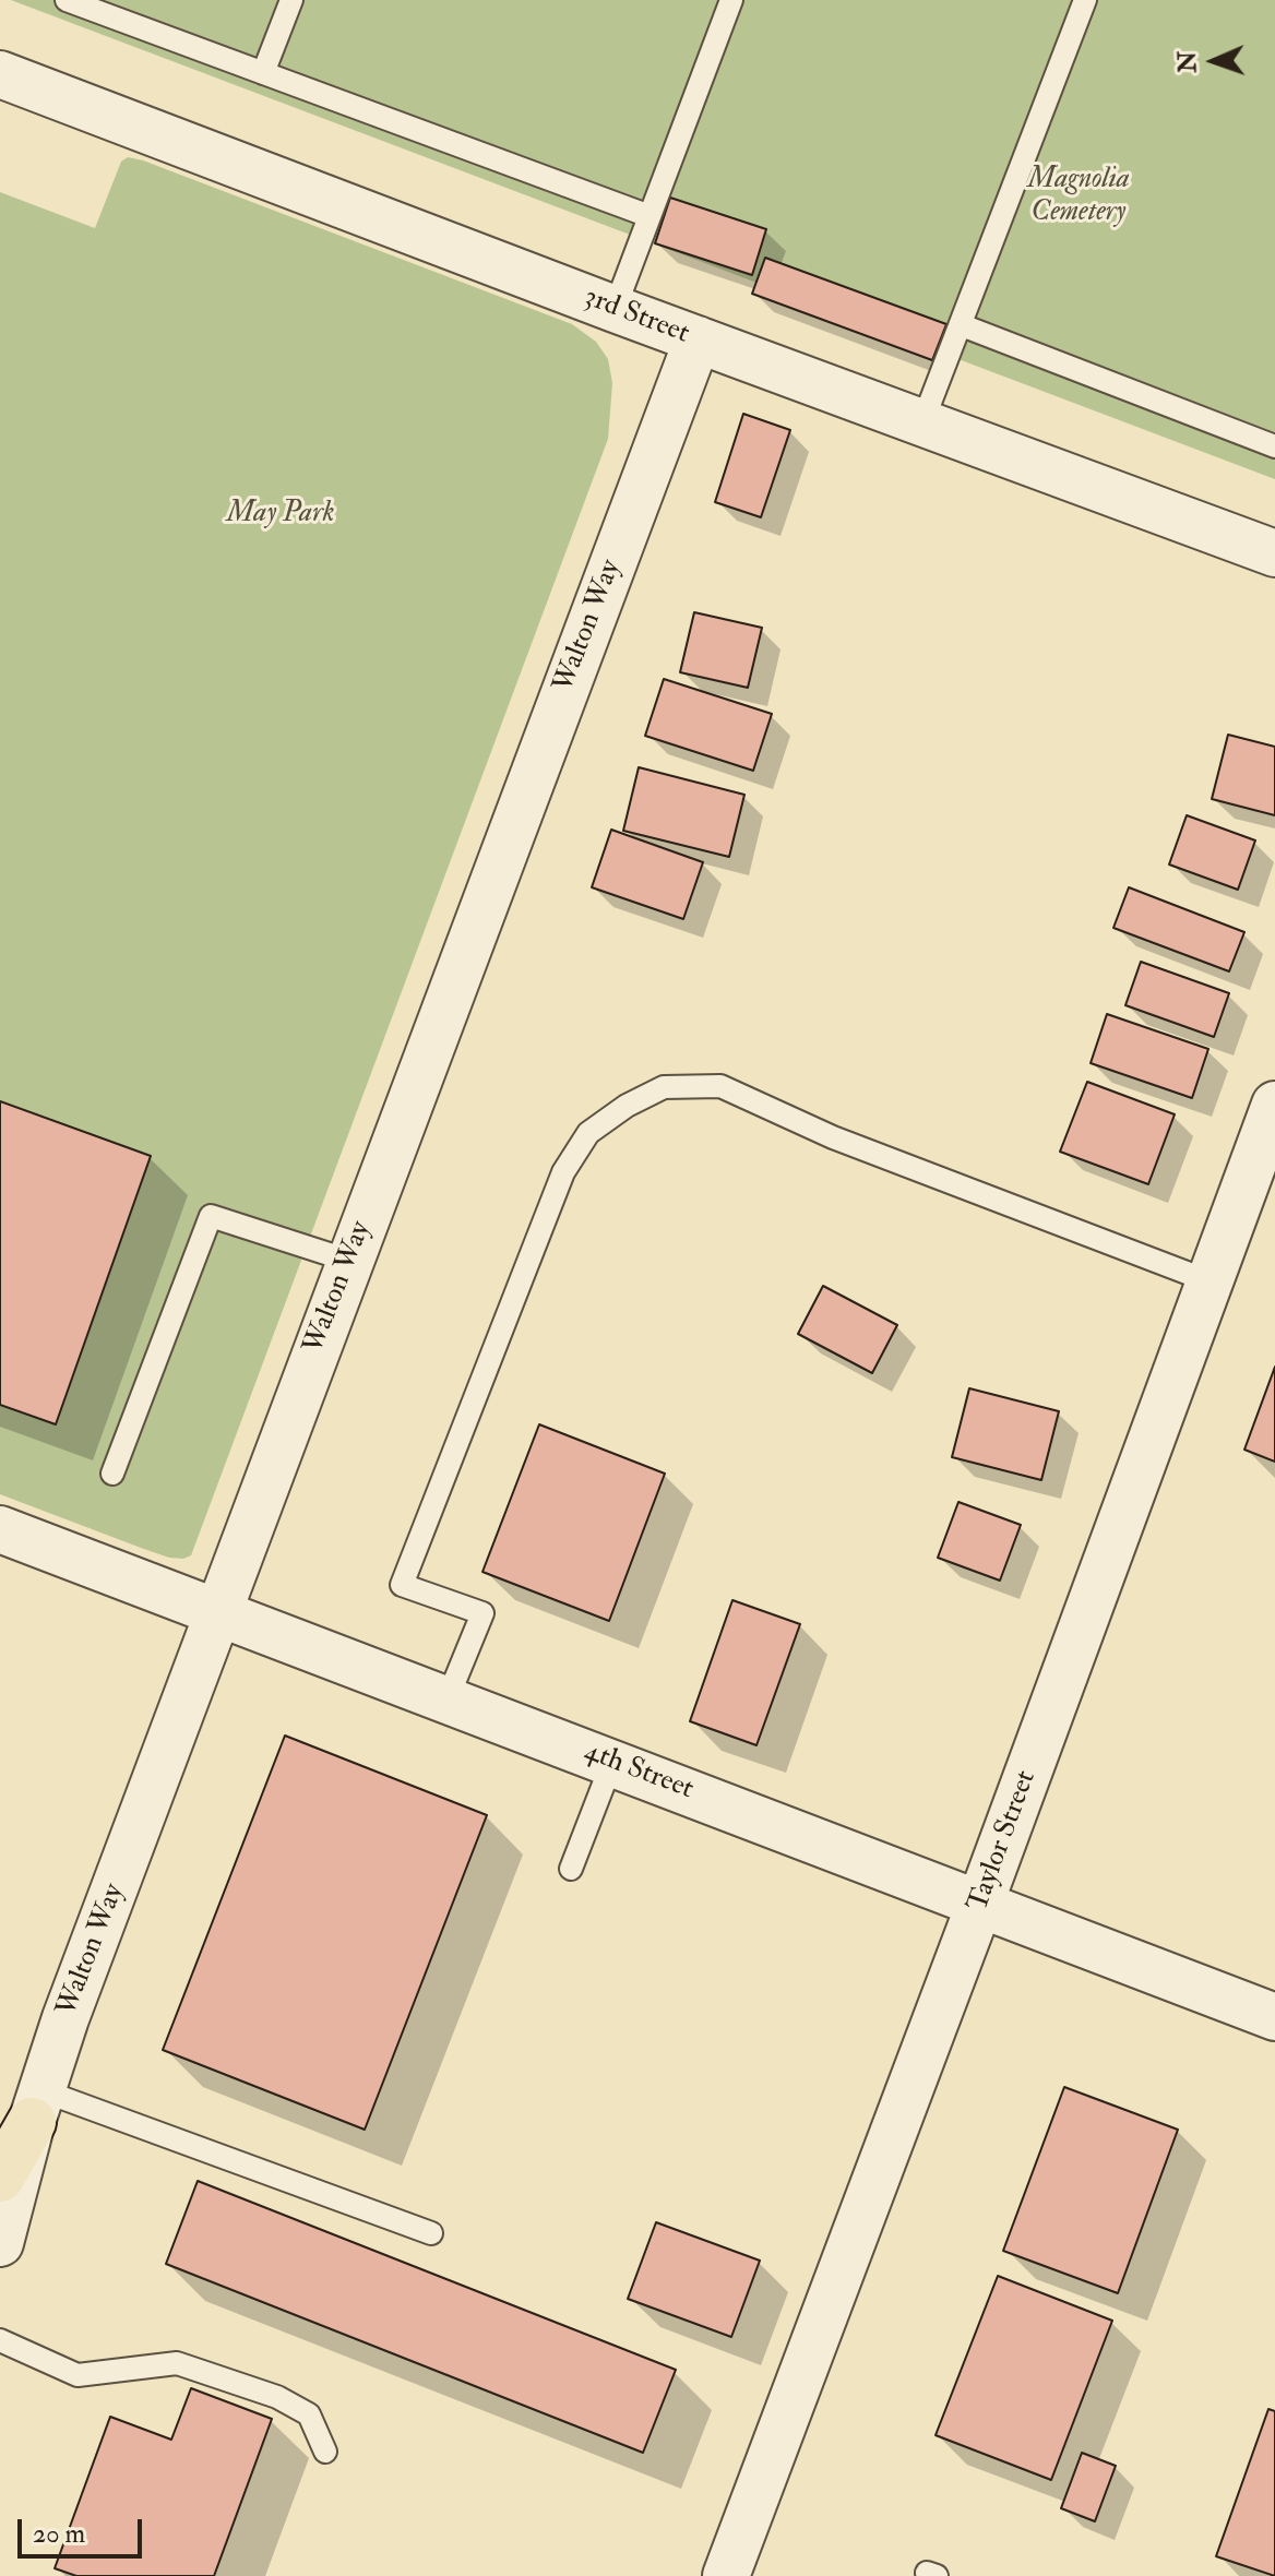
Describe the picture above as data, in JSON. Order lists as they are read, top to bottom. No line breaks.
{"streets":{"street":["3rd Street","Walton Way","4th Street","Taylor Street"]},"crossings":[["3rd Street","Walton Way"],["Walton Way","4th Street"],["4th Street","Taylor Street"]],"parks":["Magnolia Cemetery","May Park"],"scale_bar":"20 m","north":"left"}
